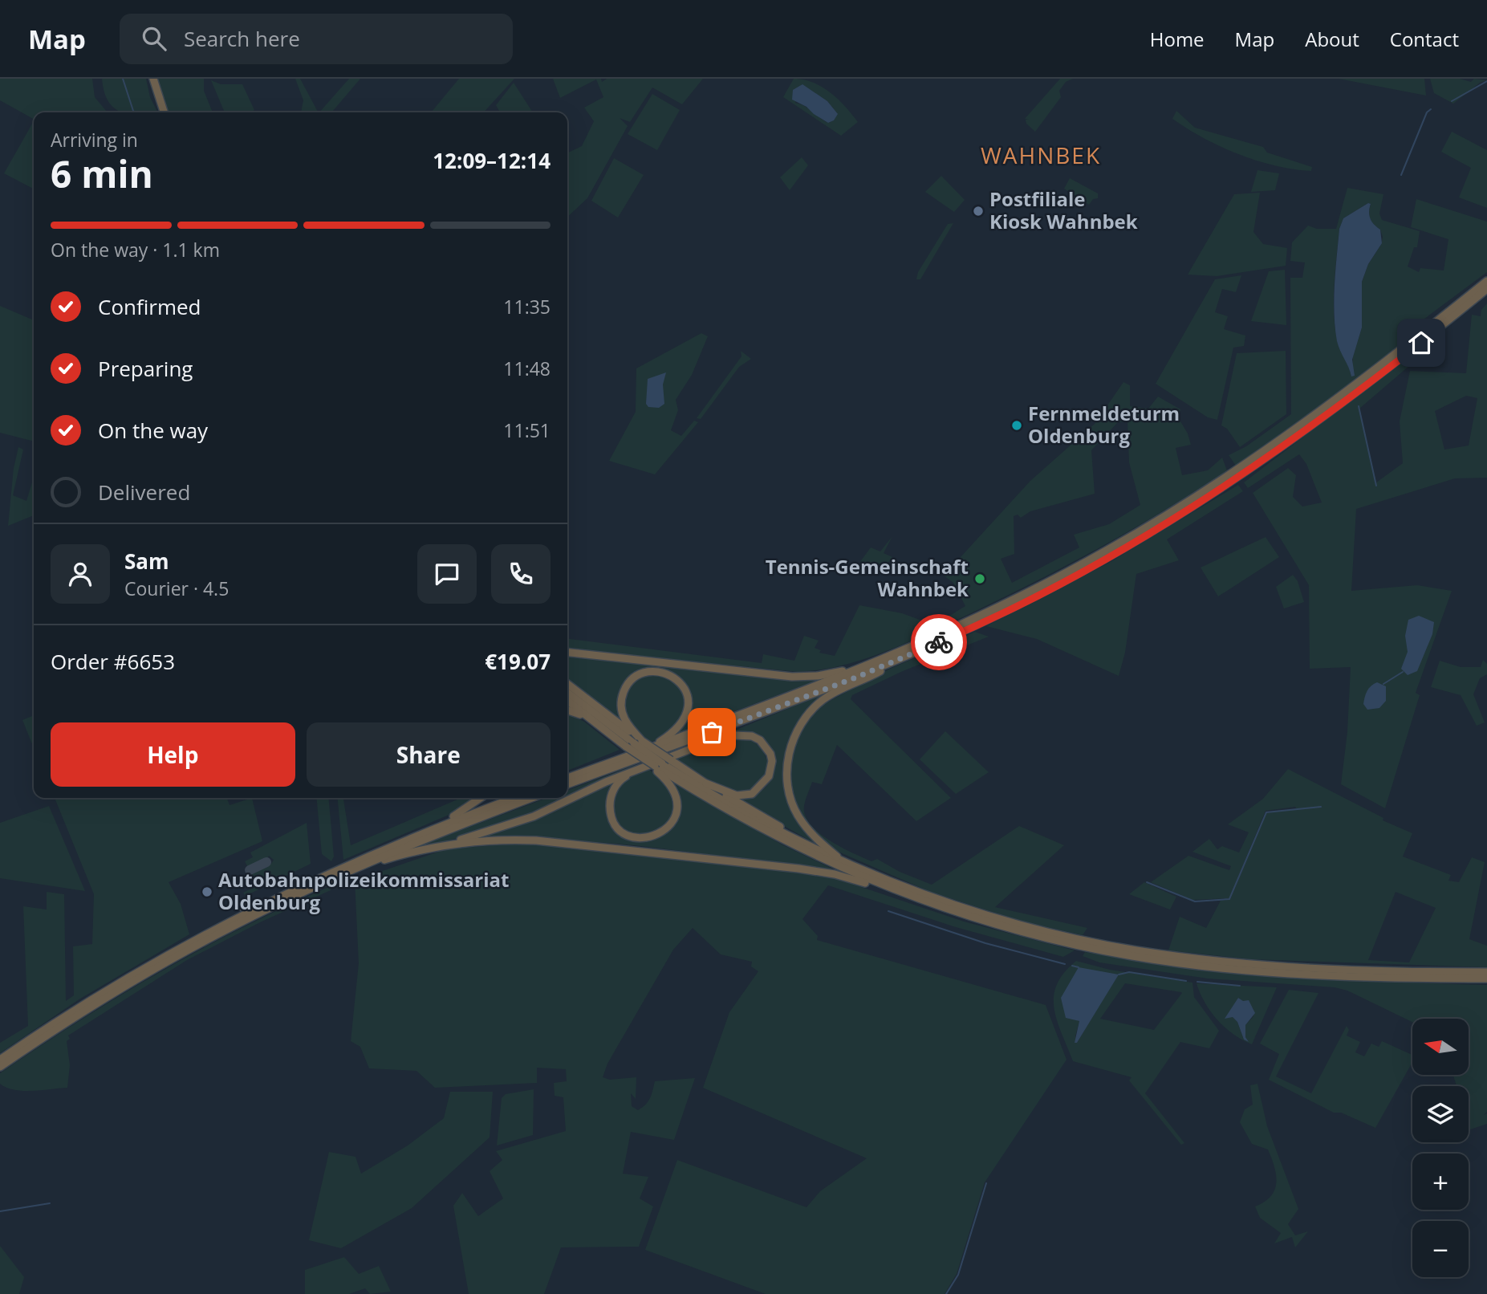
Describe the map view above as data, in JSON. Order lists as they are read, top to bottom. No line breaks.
{"districts":["WAHNBEK"],"places":["Postfiliale Kiosk Wahnbek","Fernmeldeturm Oldenburg","Tennis-Gemeinschaft Wahnbek","Autobahnpolizeikommissariat Oldenburg"],"north":"left","page":{"header":"Map","search":"Search here","nav":["Home","Map","About","Contact"],"heading":["6 min","Arriving in","12:09–12:14"],"panel":["Sam","Courier · 4.5","Order #6653","€19.07"],"bar":"On the way · 1.1 km","list":[["Confirmed","11:35"],["Preparing","11:48"],["On the way","11:51"],"Delivered"],"buttons":["Help","Share"],"map_buttons":["+","−"]}}
